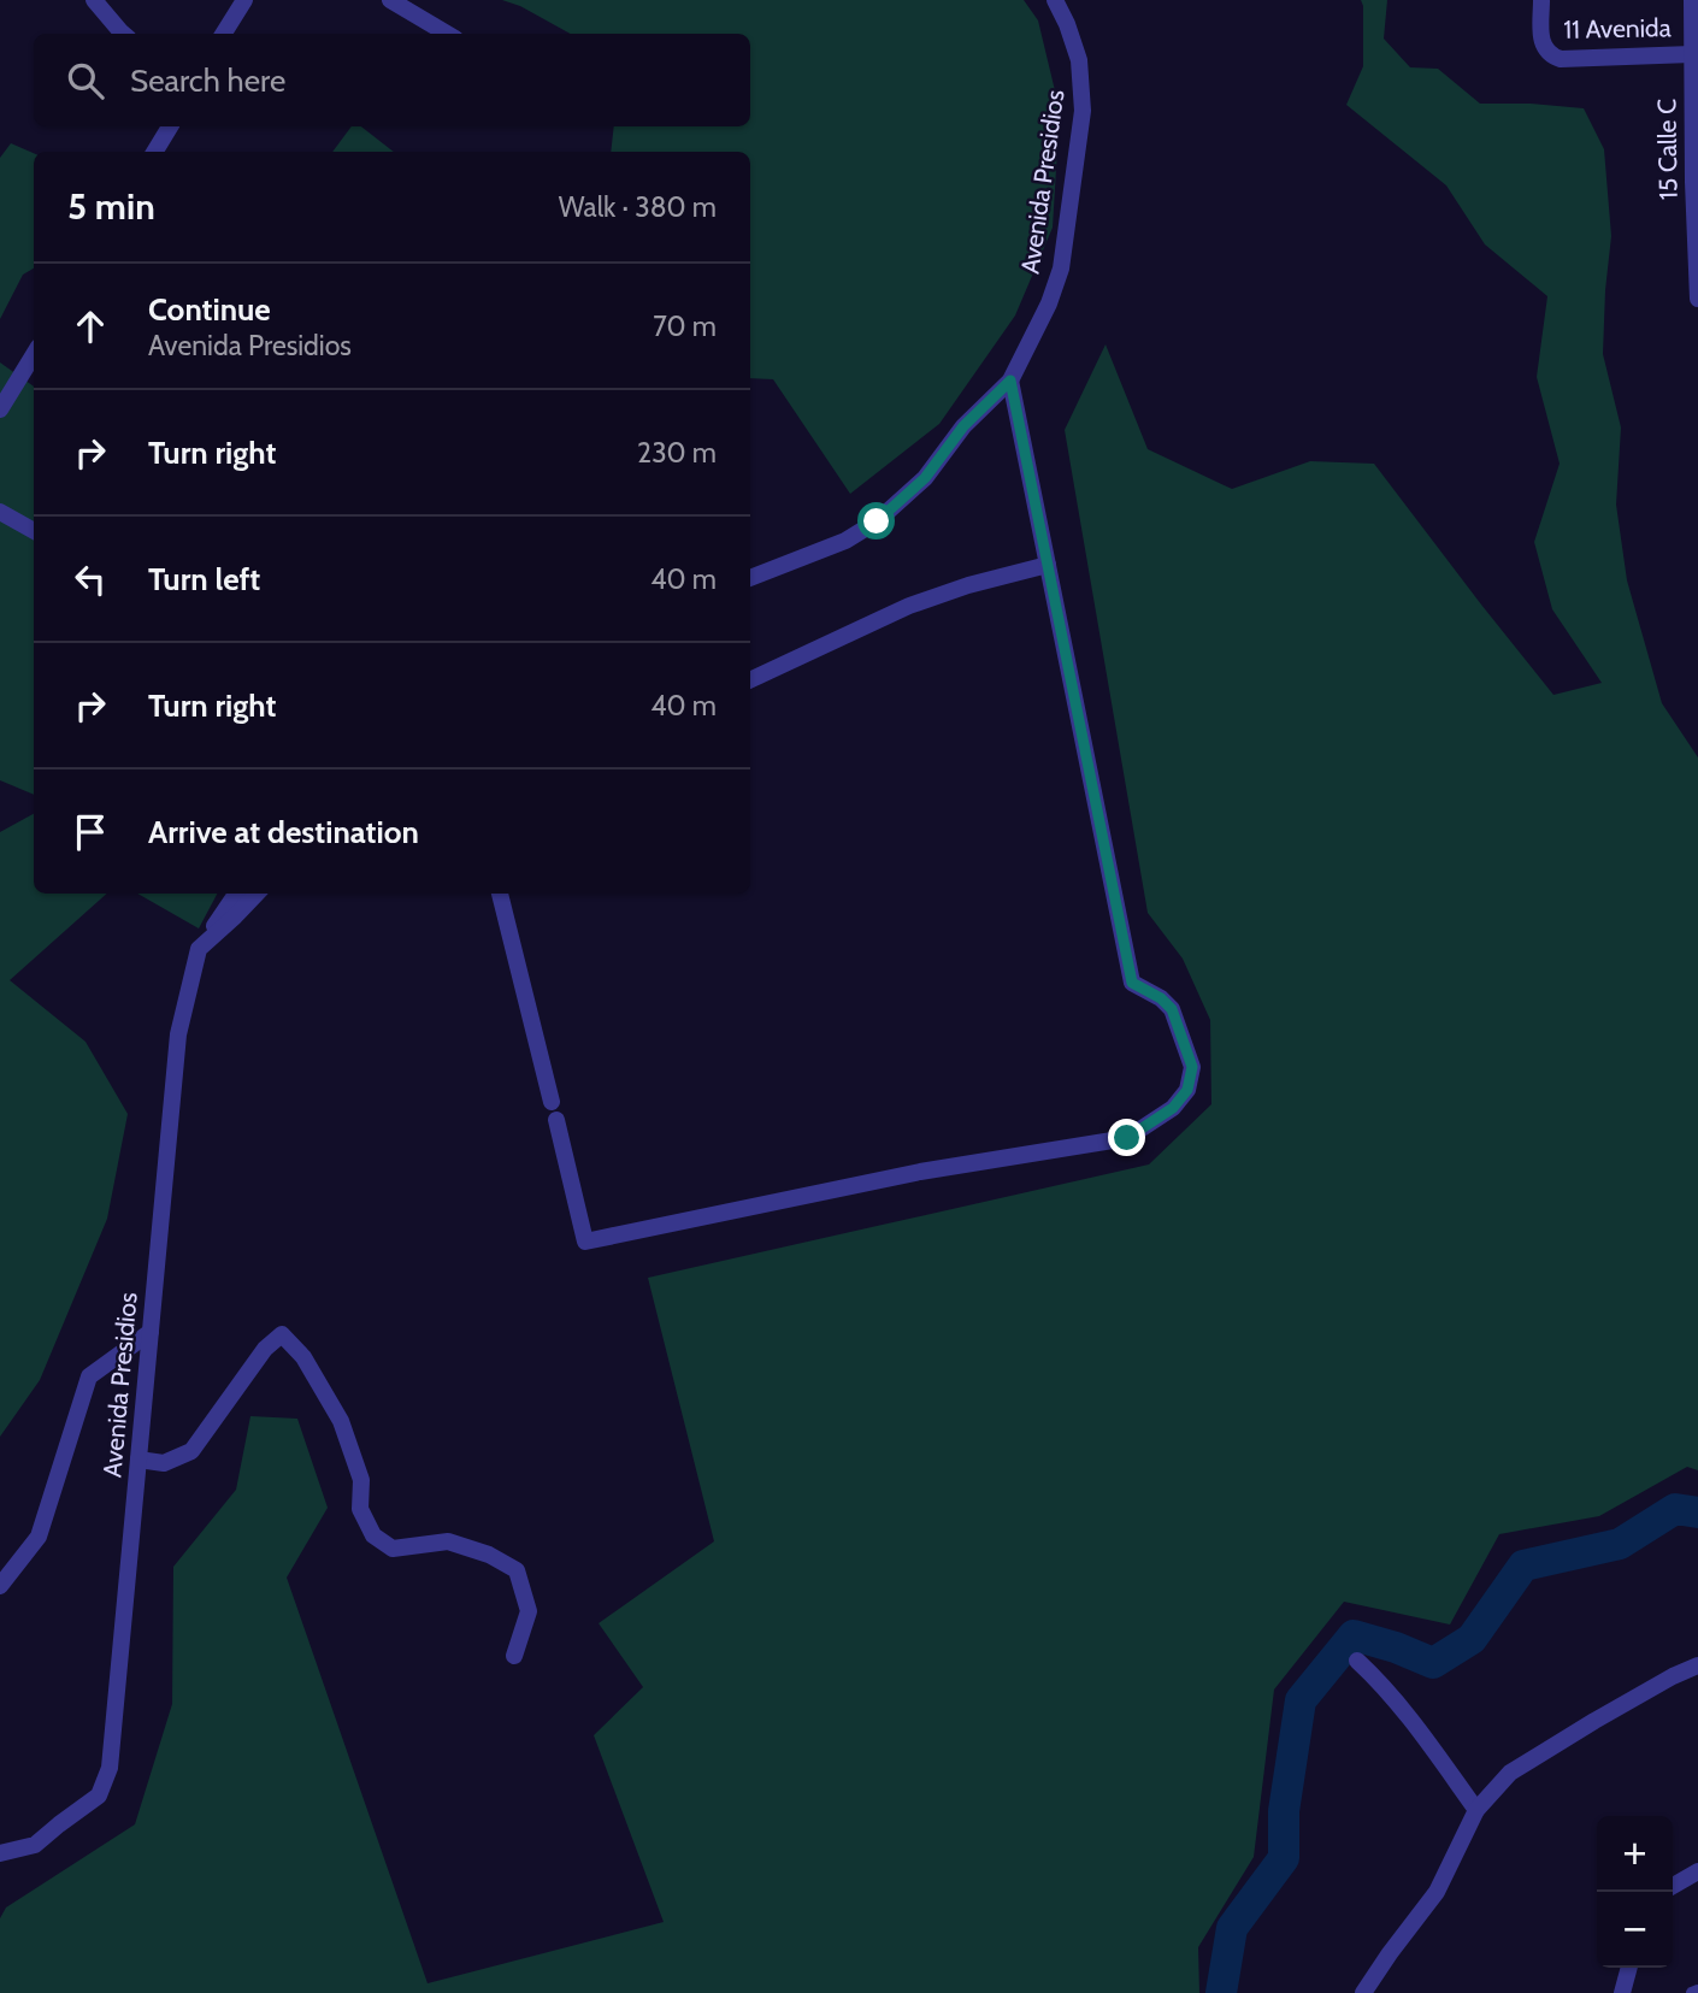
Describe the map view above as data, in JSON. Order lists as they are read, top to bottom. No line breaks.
{"streets":{"street":["11 Avenida","15 Calle C","Avenida Presidios"]},"crossings":[["11 Avenida","15 Calle C"]],"page":{"search":"Search here","heading":["5 min","Walk · 380 m"],"list":[["Continue","Avenida Presidios","70 m"],["Turn right","230 m"],["Turn left","40 m"],["Turn right","40 m"],"Arrive at destination"],"map_buttons":["+","−"]}}
